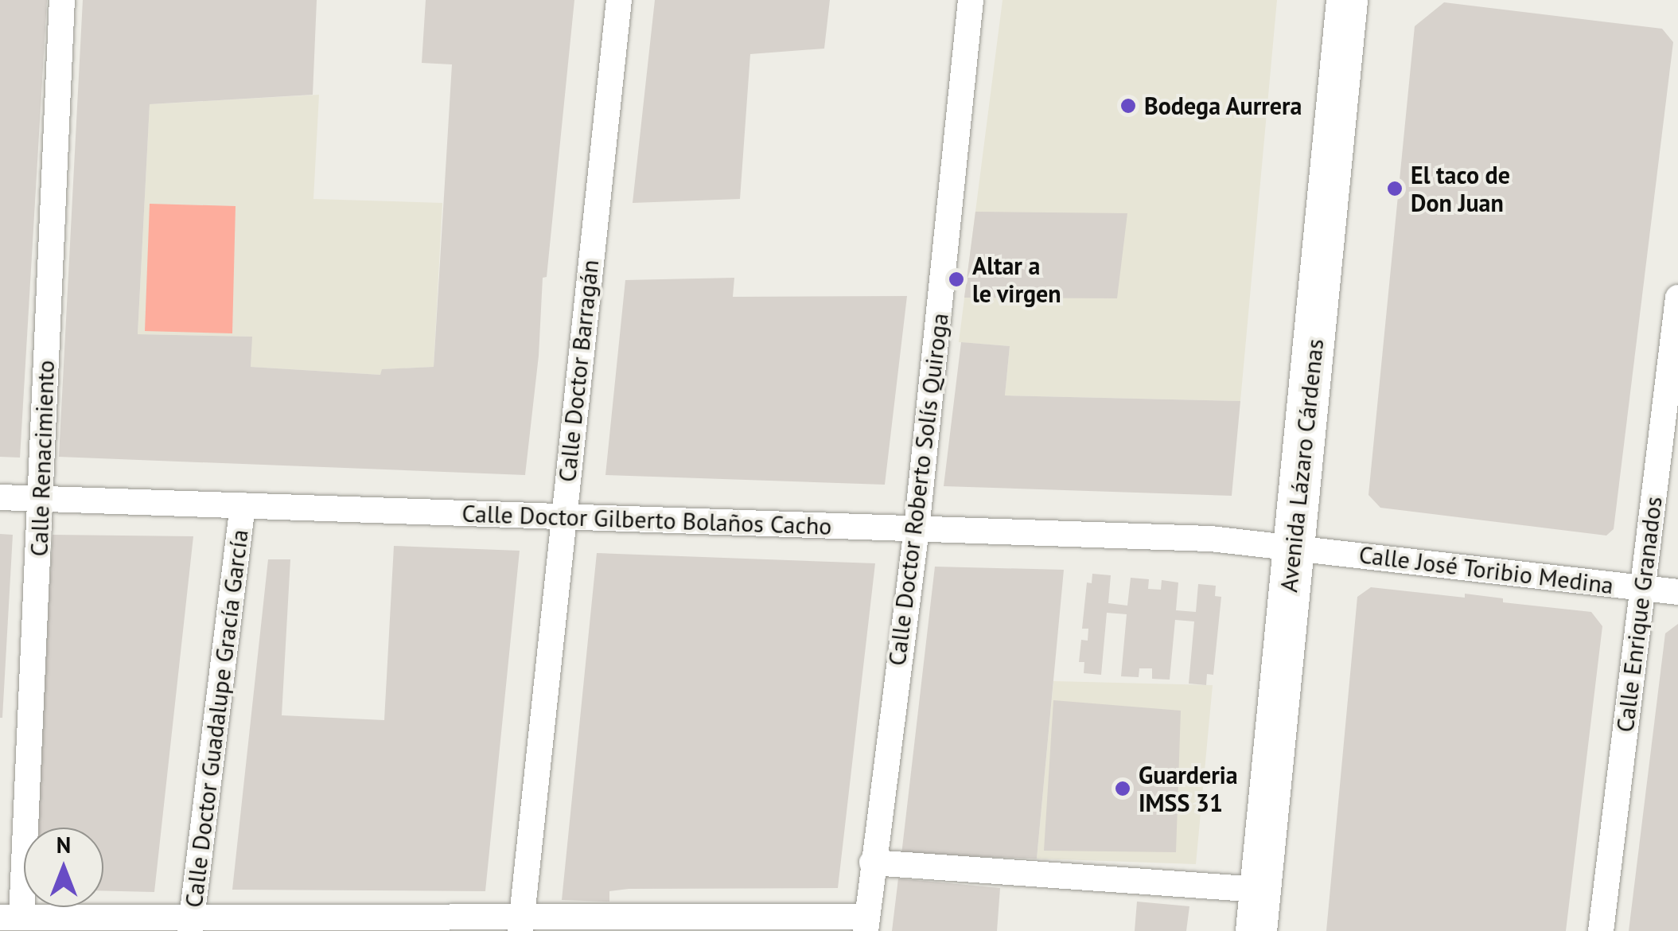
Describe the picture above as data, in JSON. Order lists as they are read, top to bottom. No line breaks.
{"streets":{"main road":["Avenida Lázaro Cárdenas"],"street":["Calle Doctor Barragán","Calle Renacimiento","Calle Doctor Roberto Solís Quiroga","Calle Doctor Gilberto Bolaños Cacho","Calle José Toribio Medina","Calle Enrique Granados","Calle Doctor Guadalupe Gracía García"]},"crossings":[["Calle Doctor Barragán","Calle Doctor Gilberto Bolaños Cacho"],["Calle Renacimiento","Calle Doctor Gilberto Bolaños Cacho"],["Avenida Lázaro Cárdenas","Calle Doctor Gilberto Bolaños Cacho"],["Avenida Lázaro Cárdenas","Calle José Toribio Medina"],["Calle Doctor Roberto Solís Quiroga","Calle Doctor Gilberto Bolaños Cacho"],["Calle Doctor Gilberto Bolaños Cacho","Calle José Toribio Medina"],["Calle Doctor Gilberto Bolaños Cacho","Calle Doctor Guadalupe Gracía García"],["Calle José Toribio Medina","Calle Enrique Granados"]],"places":["Bodega Aurrera","El taco de Don Juan","Altar a le virgen","Guarderia IMSS 31"],"north":"top"}
